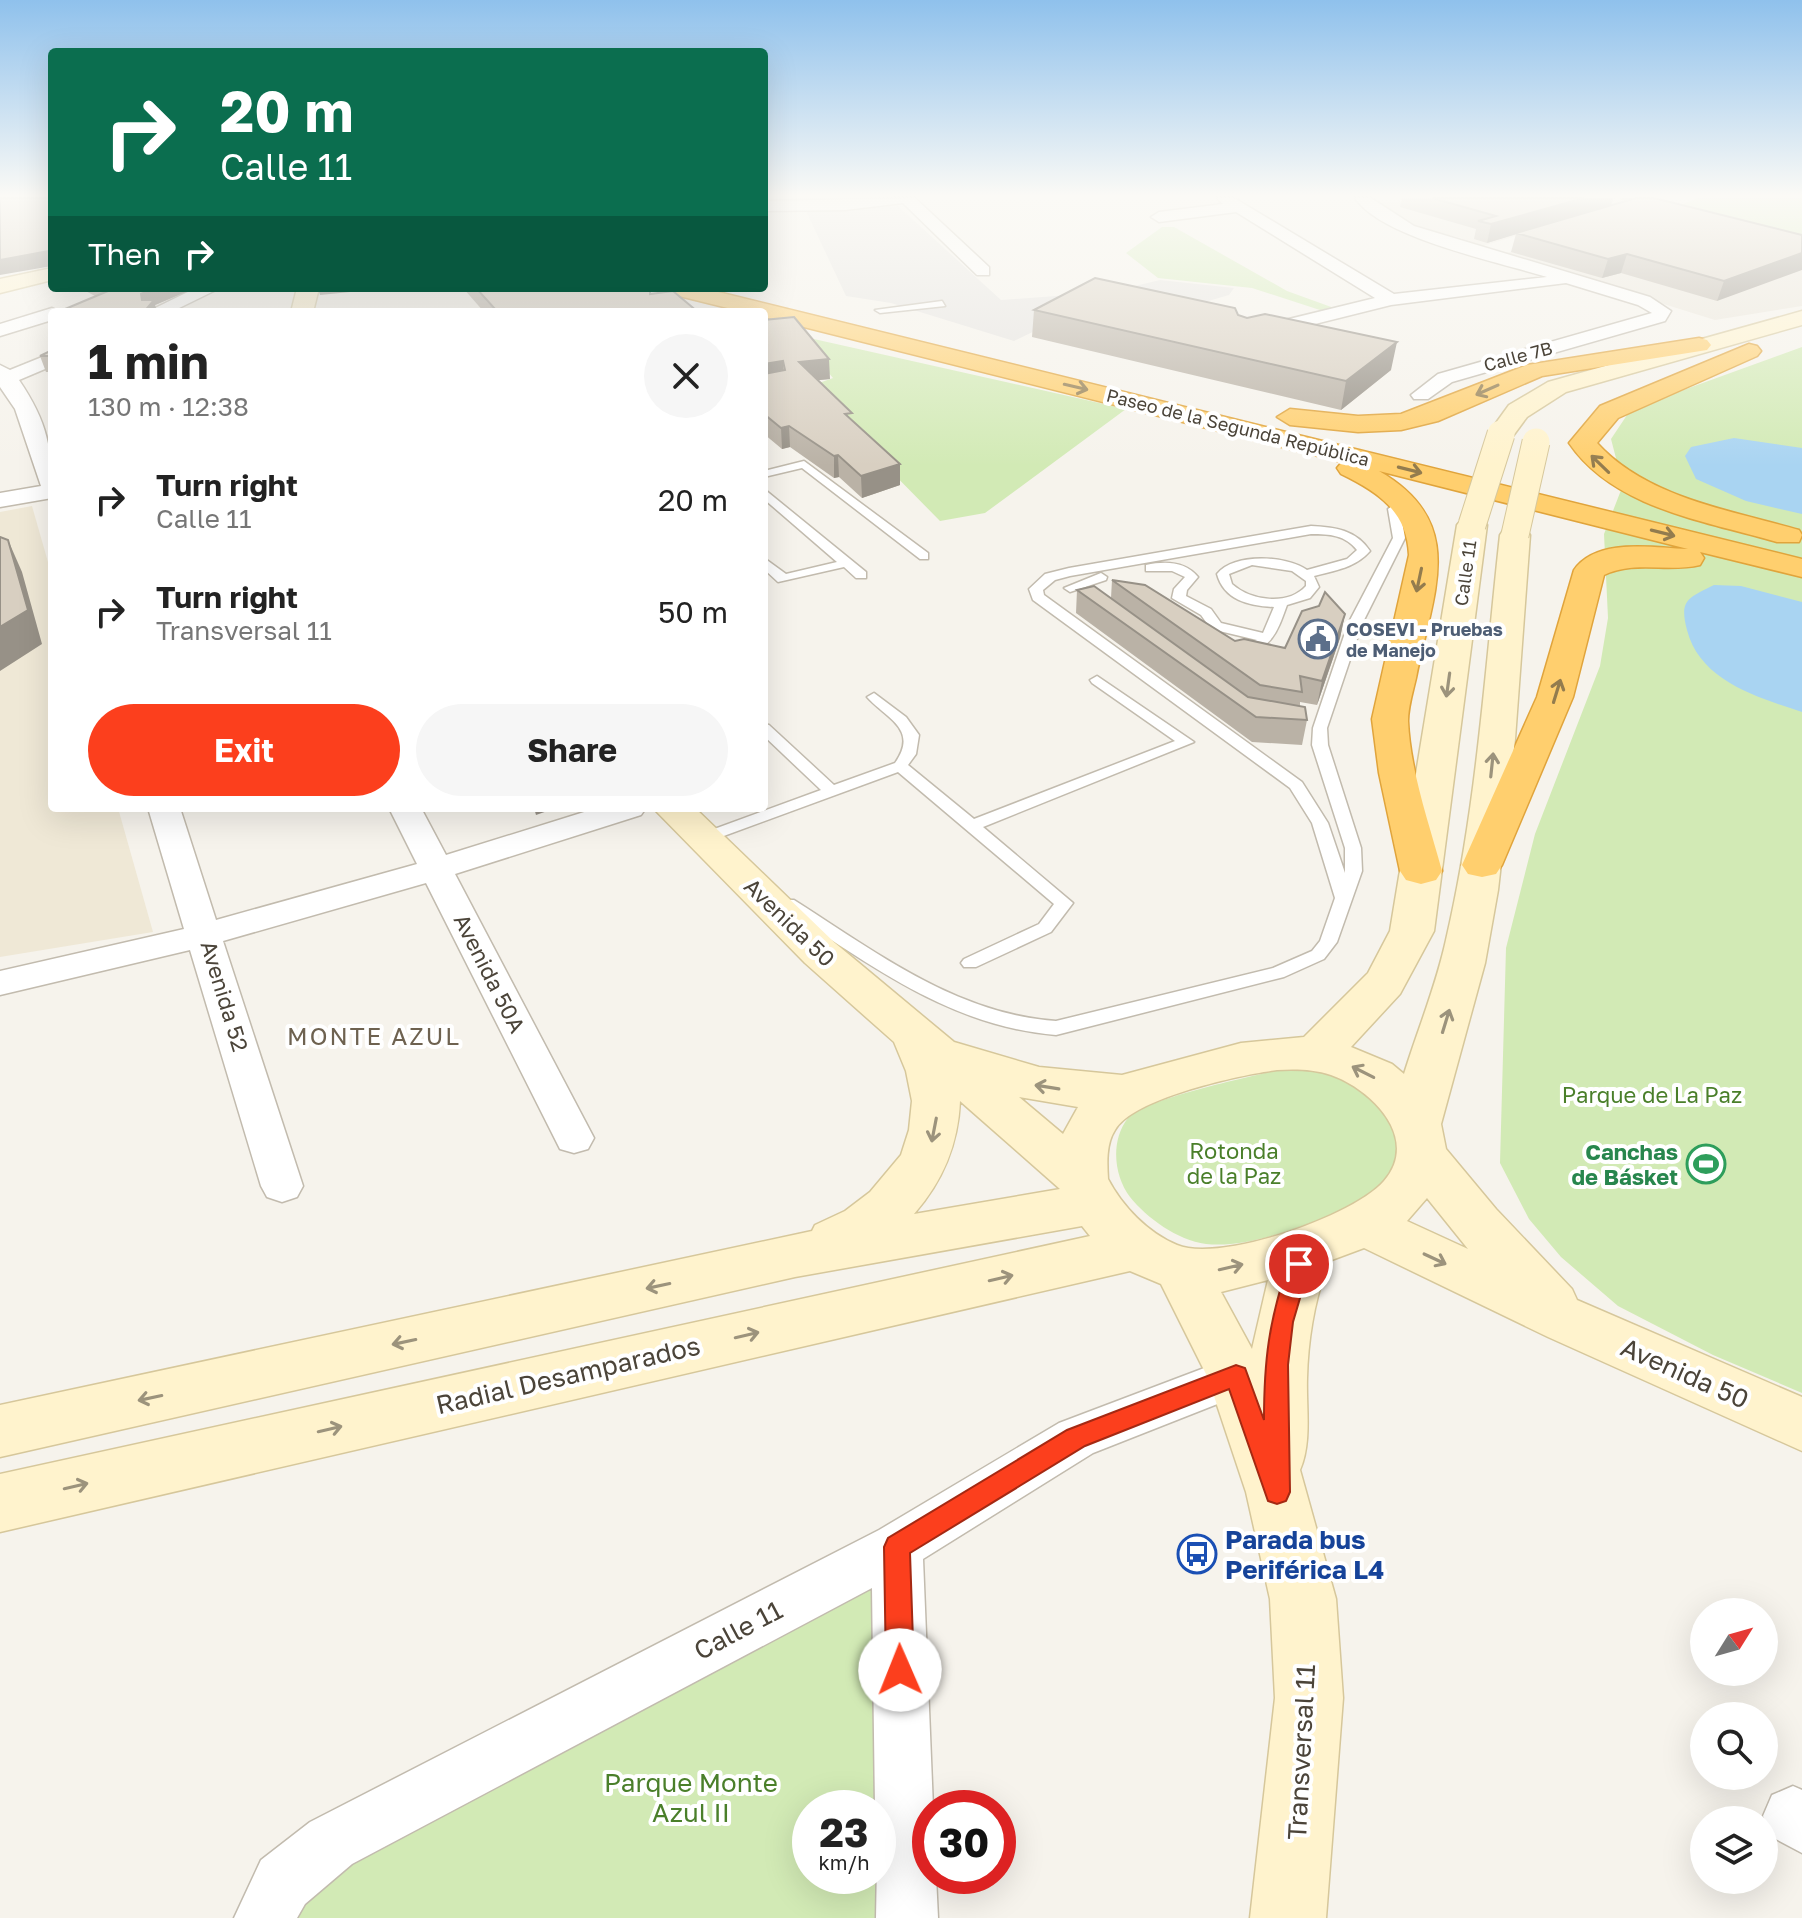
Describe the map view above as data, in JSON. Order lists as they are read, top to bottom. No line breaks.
{"streets":{"highway":["Paseo de la Segunda República"],"main road":["Calle 11","Avenida 50","Radial Desamparados","Transversal 11"],"street":["Calle 7B","Avenida 50A","Avenida 52"]},"crossings":[["Calle 11","Avenida 50"],["Calle 11","Radial Desamparados"],["Calle 11","Transversal 11"],["Avenida 50","Radial Desamparados"],["Avenida 50","Transversal 11"],["Radial Desamparados","Transversal 11"]],"districts":["MONTE AZUL"],"parks":["Parque de La Paz","Rotonda de la Paz","Parque Monte Azul II"],"places":{"public building":["COSEVI - Pruebas de Manejo"],"sports":["Canchas de Básket"],"bus stop":["Parada bus Periférica L4"]},"north":"top right","page":{"turn":["20 m","Calle 11"],"then":"Then","heading":["1 min","130 m · 12:38"],"list":[{"name":"Turn right","note":"Calle 11","value":"20 m"},{"name":"Turn right","note":"Transversal 11","value":"50 m"}],"buttons":["Exit","Share"],"speed":"23 km/h","limit":"30"}}
